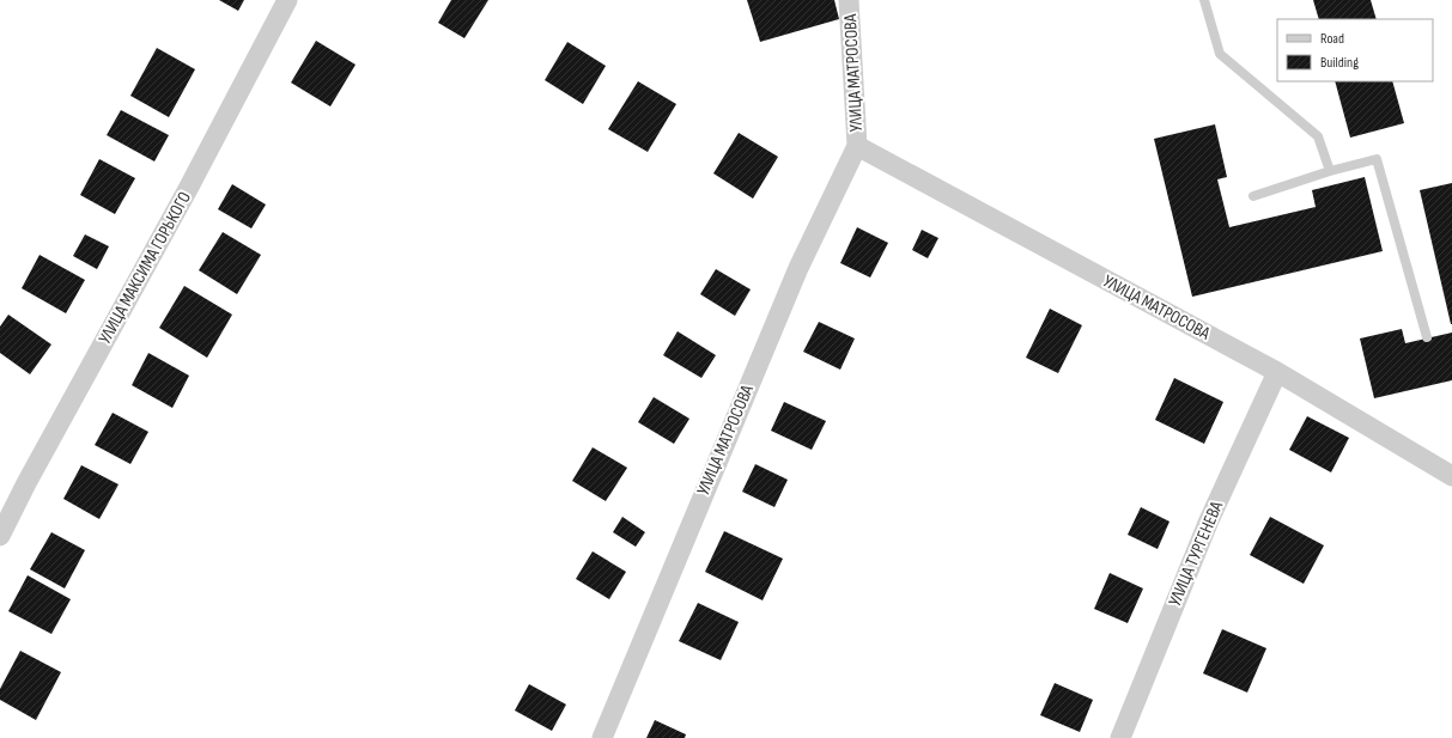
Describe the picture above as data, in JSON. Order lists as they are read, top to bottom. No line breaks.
{"streets":{"street":["УЛИЦА МАТРОСОВА","УЛИЦА МАКСИМА ГОРЬКОГО","УЛИЦА ТУРГЕНЕВА"]},"crossings":[["УЛИЦА МАТРОСОВА","УЛИЦА ТУРГЕНЕВА"]],"legend":["Road","Building"]}
